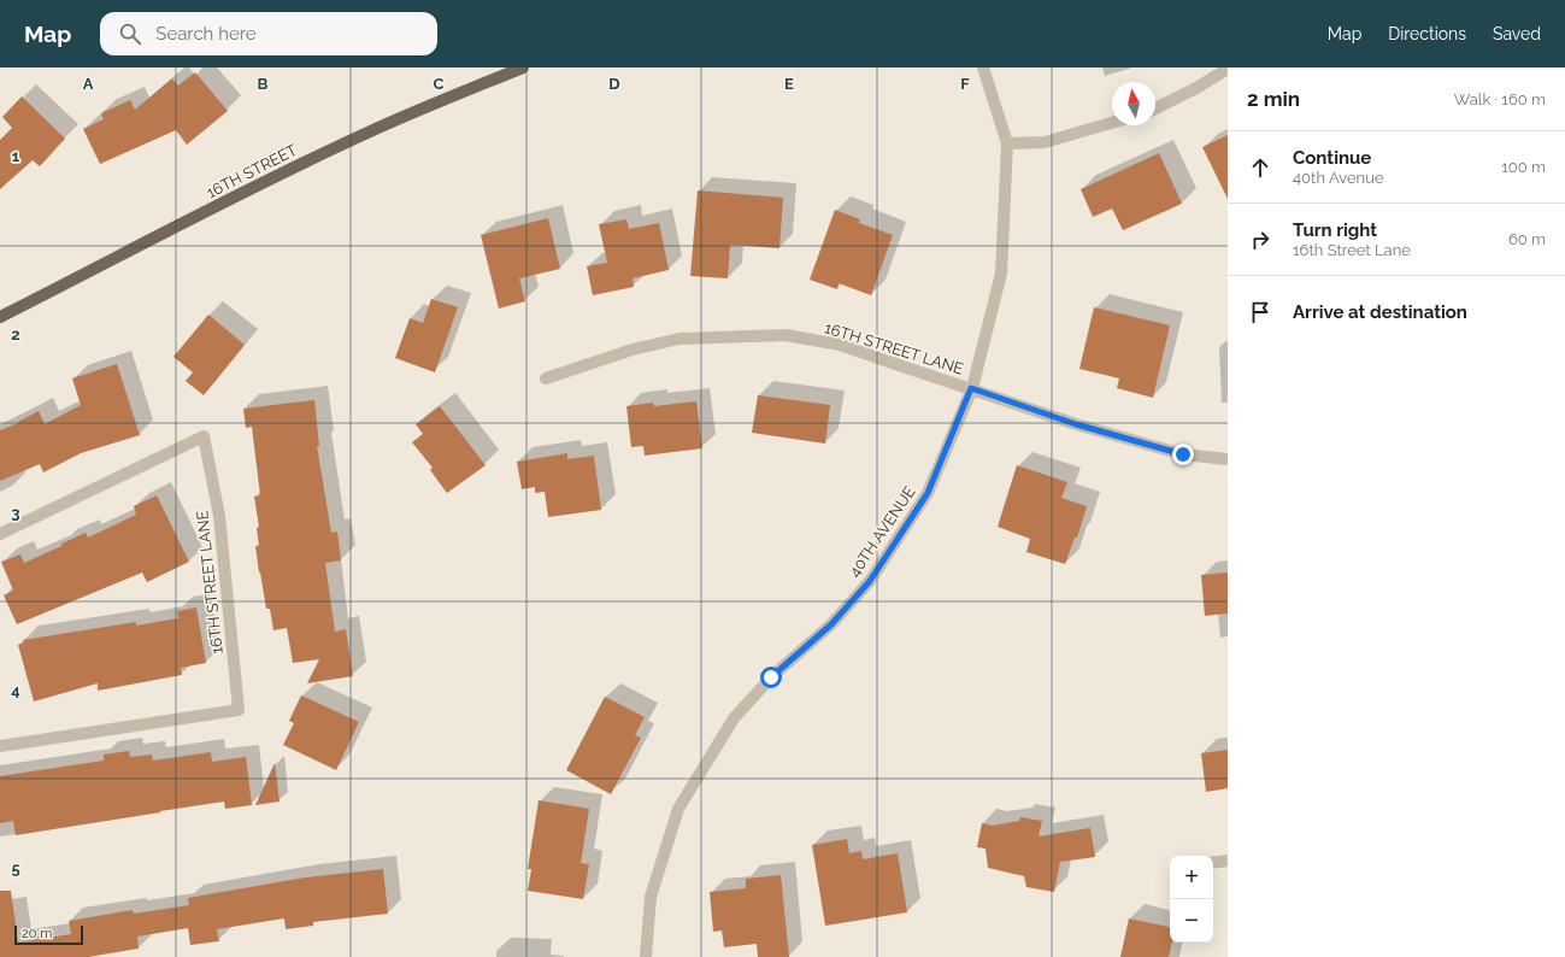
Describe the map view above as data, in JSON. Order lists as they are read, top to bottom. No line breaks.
{"streets":{"main road":["16TH STREET"],"street":["16TH STREET LANE","40TH AVENUE"]},"crossings":[["16TH STREET LANE","40TH AVENUE"]],"scale_bar":"20 m","north":"top","page":{"header":"Map","search":"Search here","nav":["Map","Directions","Saved"],"heading":["2 min","Walk · 160 m"],"list":[["Continue","40th Avenue","100 m"],["Turn right","16th Street Lane","60 m"],"Arrive at destination"],"map_buttons":["+","−"],"scale":"20 m"},"grid":{"columns":["A","B","C","D","E","F"],"rows":["1","2","3","4","5"]}}
